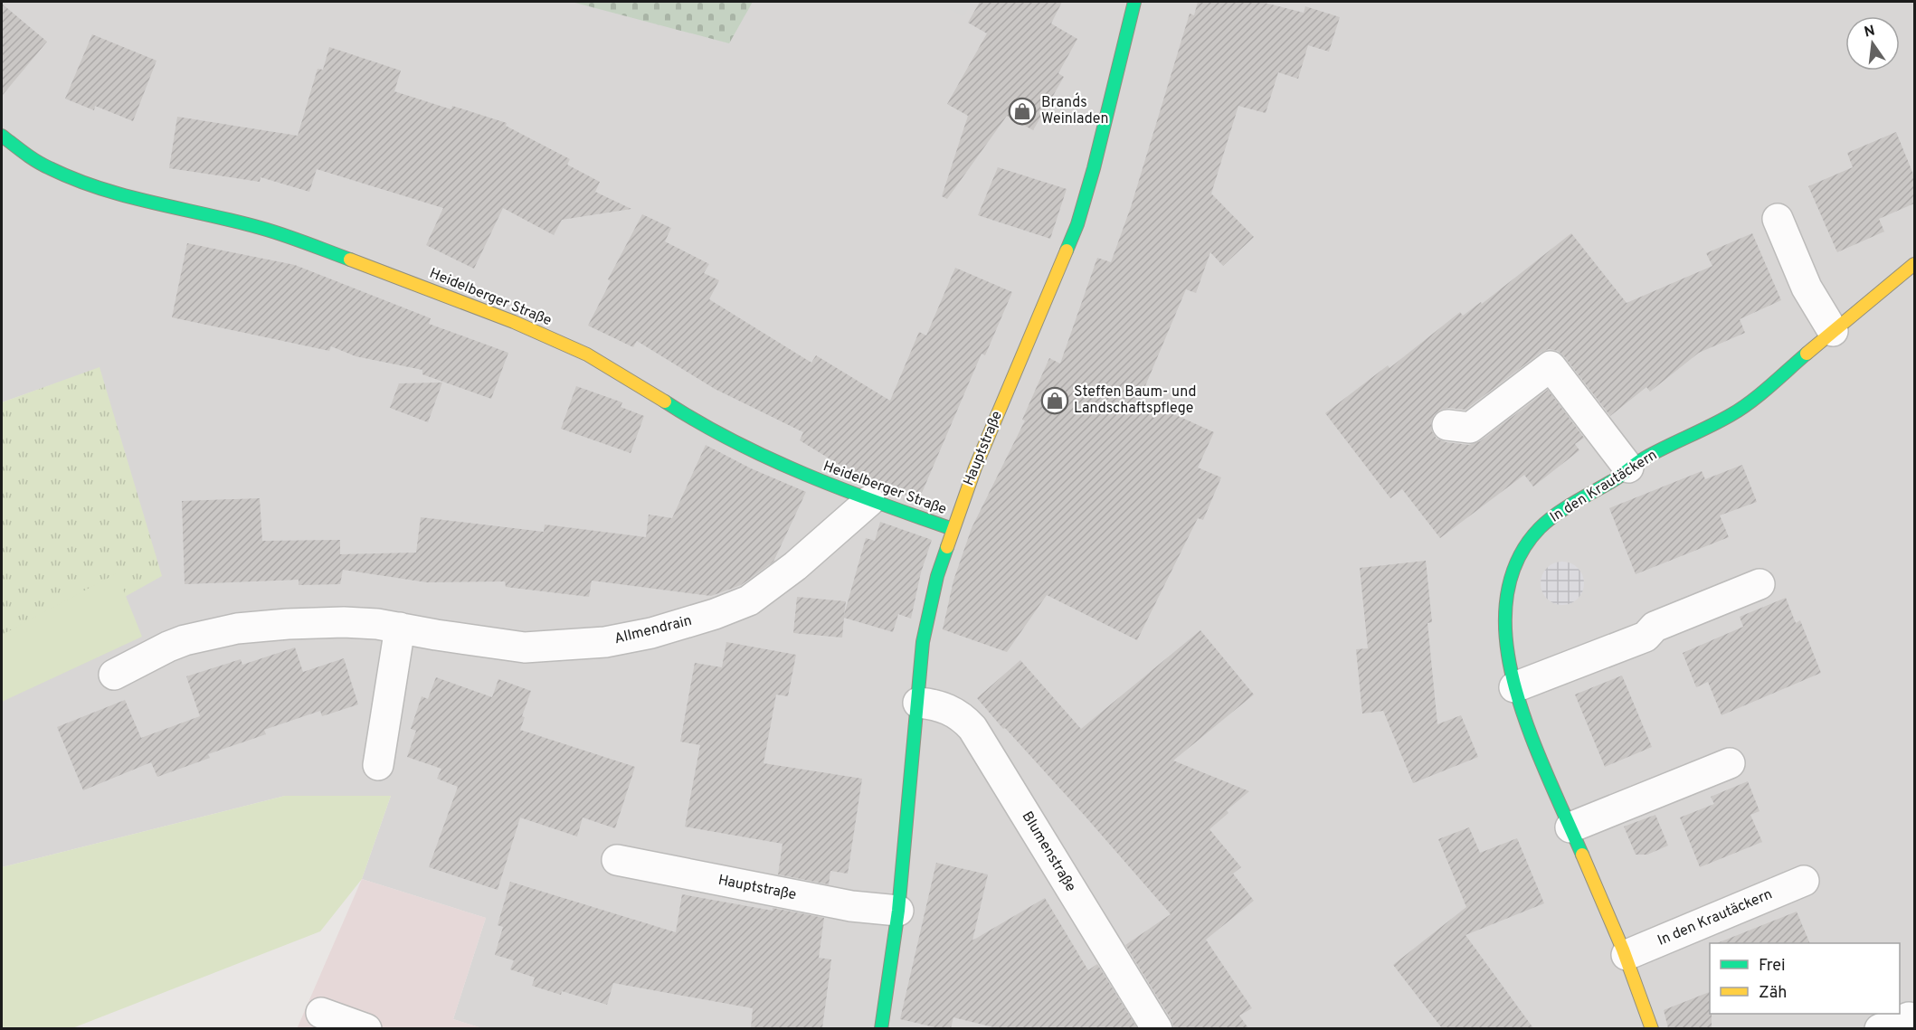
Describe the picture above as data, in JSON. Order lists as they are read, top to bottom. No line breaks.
{"streets":{"street":["Heidelberger Straße","Hauptstraße","In den Krautäckern","Allmendrain","Blumenstraße"]},"crossings":[["Heidelberger Straße","Hauptstraße"],["Heidelberger Straße","Allmendrain"],["Hauptstraße","Blumenstraße"]],"places":{"shop":["Brand´s Weinladen","Steffen Baum- und Landschaftspflege"]},"legend":["Frei","Zäh"],"north":"top"}
